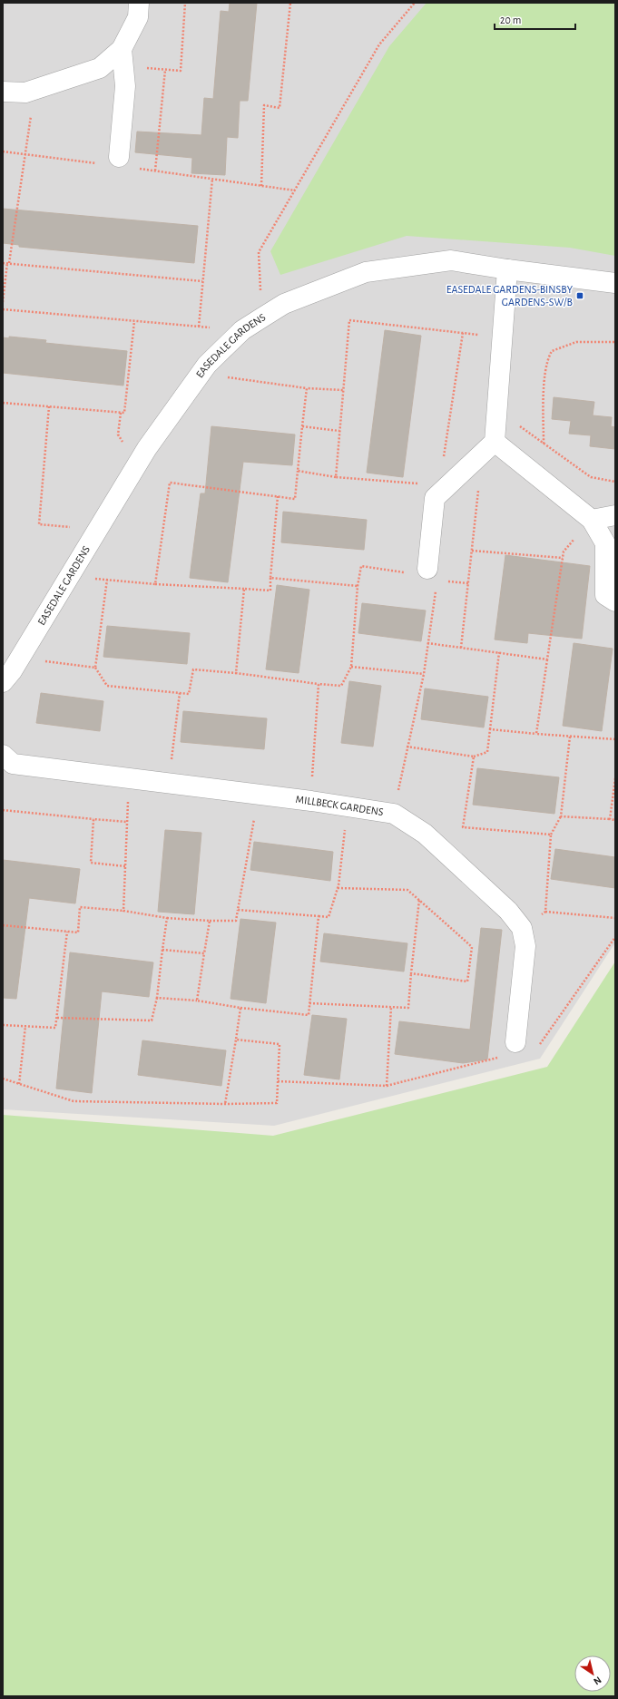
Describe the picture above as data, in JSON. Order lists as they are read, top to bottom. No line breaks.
{"streets":{"street":["EASEDALE GARDENS","MILLBECK GARDENS"]},"places":{"transit":["EASEDALE GARDENS-BINSBY GARDENS-SW/B"]},"scale_bar":"20 m","north":"bottom right"}
